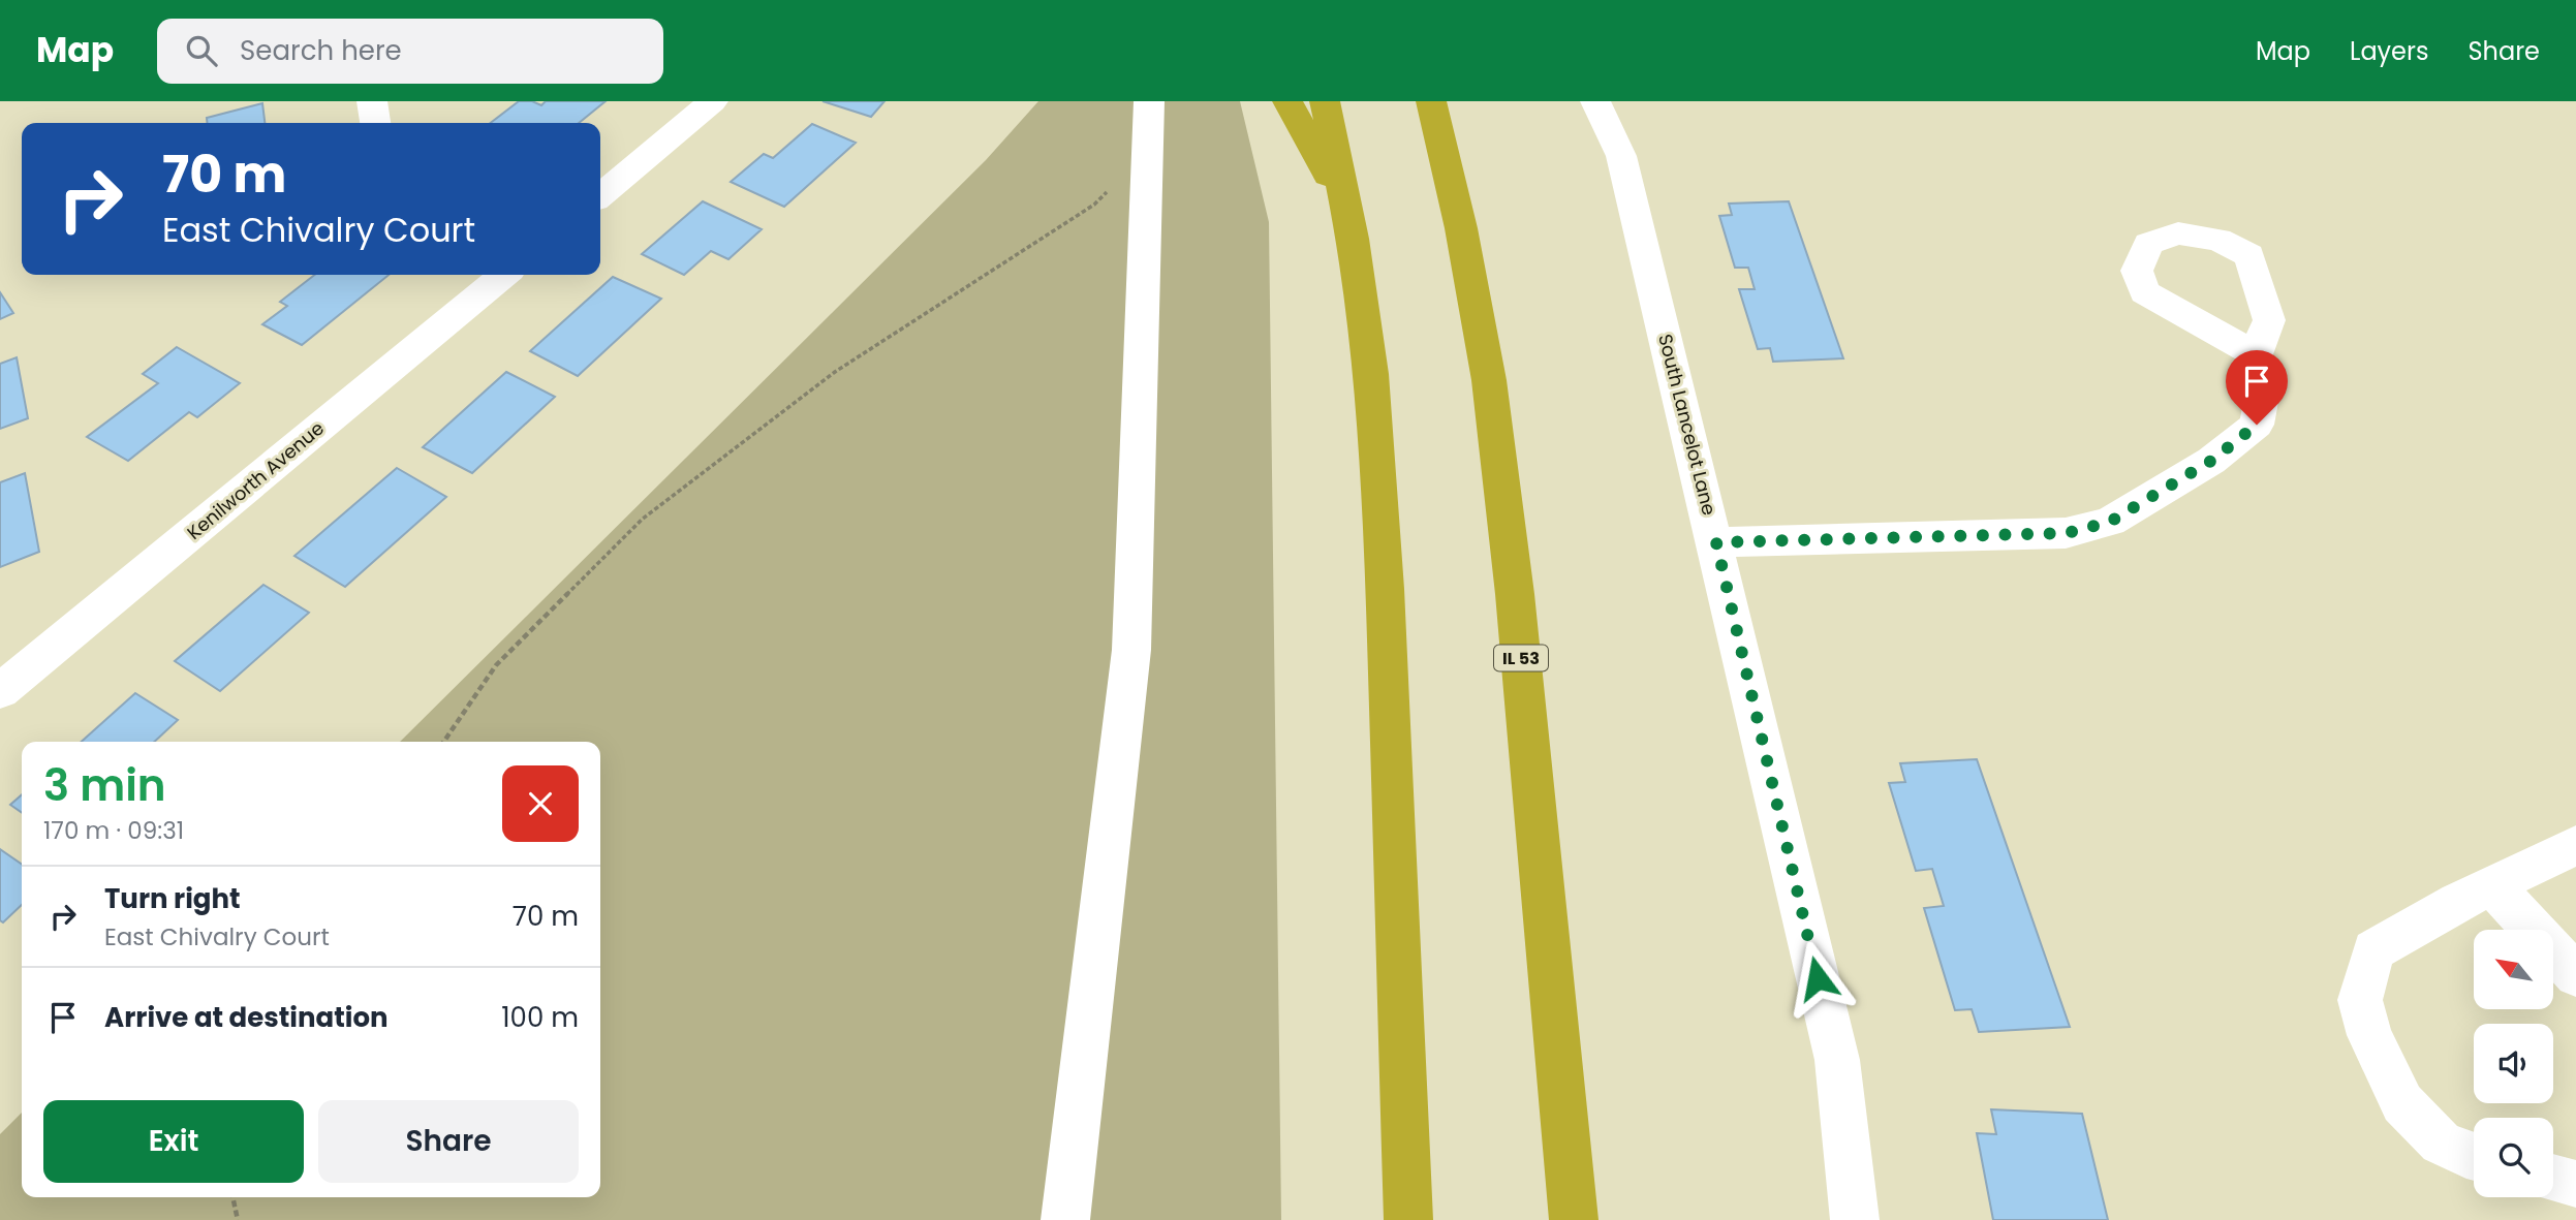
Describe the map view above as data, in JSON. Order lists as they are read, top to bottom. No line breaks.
{"streets":{"highway":["IL 53"],"street":["South Lancelot Lane","Kenilworth Avenue"]},"north":"top left","page":{"header":"Map","search":"Search here","nav":["Map","Layers","Share"],"turn":["70 m","East Chivalry Court"],"heading":["3 min","170 m · 09:31"],"list":[{"name":"Turn right","note":"East Chivalry Court","value":"70 m"},{"name":"Arrive at destination","value":"100 m"}],"buttons":["Exit","Share"]}}
